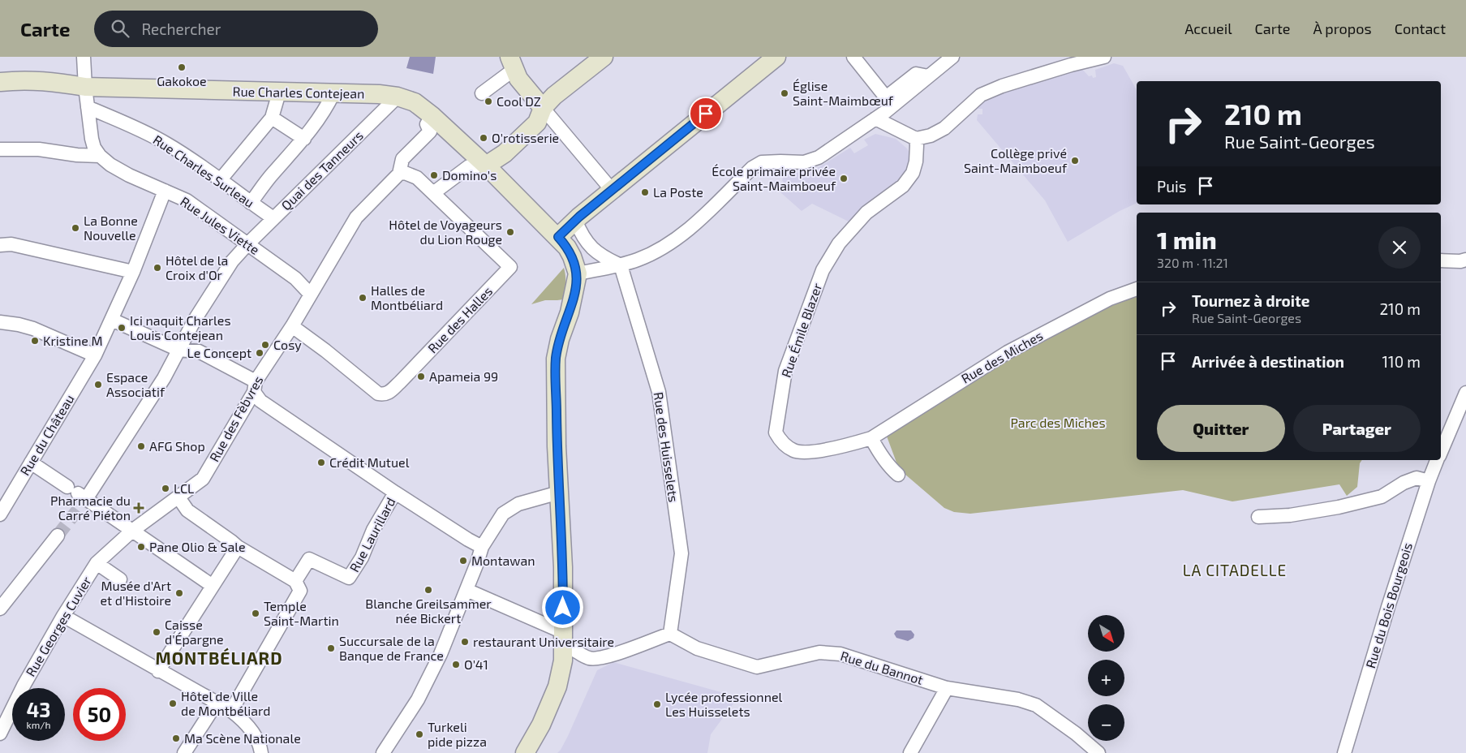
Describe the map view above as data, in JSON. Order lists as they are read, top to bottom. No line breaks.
{"streets":{"main road":["Rue Charles Contejean"],"street":["Quai des Tanneurs","Rue Charles Surleau","Rue Jules Viette","Rue des Halles","Rue Émile Blazer","Rue des Miches","Rue des Fèbvres","Rue du Château","Rue des Huisselets","Rue Laurillard","Rue du Bois Bourgeois","Rue Georges Cuvier","Rue du Bannot"]},"crossings":[["Rue Charles Contejean","Quai des Tanneurs"],["Rue Charles Contejean","Rue Jules Viette"],["Quai des Tanneurs","Rue Charles Surleau"],["Quai des Tanneurs","Rue Jules Viette"],["Rue Charles Surleau","Rue Jules Viette"],["Rue Jules Viette","Rue des Fèbvres"],["Rue Jules Viette","Rue du Château"],["Rue des Halles","Rue des Fèbvres"],["Rue Émile Blazer","Rue des Miches"],["Rue des Fèbvres","Rue Georges Cuvier"],["Rue des Huisselets","Rue du Bannot"]],"districts":["LA CITADELLE","MONTBÉLIARD"],"parks":["Parc des Miches"],"places":{"other":["Gakokoe","Église Saint-Maimbœuf","Cool DZ","O'rotisserie","Collège privé Saint-Maimboeuf","Domino's","École primaire privée Saint-Maimboeuf","La Poste","La Bonne Nouvelle","Hôtel de Voyageurs du Lion Rouge","Hôtel de la Croix d'Or","Halles de Montbéliard","Ici naquit Charles Louis Contejean","Kristine M","Cosy","Le Concept","Apameia 99","Espace Associatif","AFG Shop","Crédit Mutuel","LCL","Pane Olio & Sale","Montawan","Blanche Greilsammer née Bickert","Musée d'Art et d'Histoire","Temple Saint-Martin","Caisse d'Épargne","restaurant Universitaire","Succursale de la Banque de France","O'41","Hôtel de Ville de Montbéliard","Lycée professionnel Les Huisselets","Turkeli pide pizza","Ma Scène Nationale"],"health":["Pharmacie du Carré Piéton"]},"north":"bottom right","page":{"header":"Carte","search":"Rechercher","nav":["Accueil","Carte","À propos","Contact"],"turn":["210 m","Rue Saint-Georges"],"then":"Puis","heading":["1 min","320 m · 11:21"],"list":[{"name":"Tournez à droite","note":"Rue Saint-Georges","value":"210 m"},{"name":"Arrivée à destination","value":"110 m"}],"buttons":["Quitter","Partager"],"map_buttons":["+","−"],"speed":"43 km/h","limit":"50"}}
